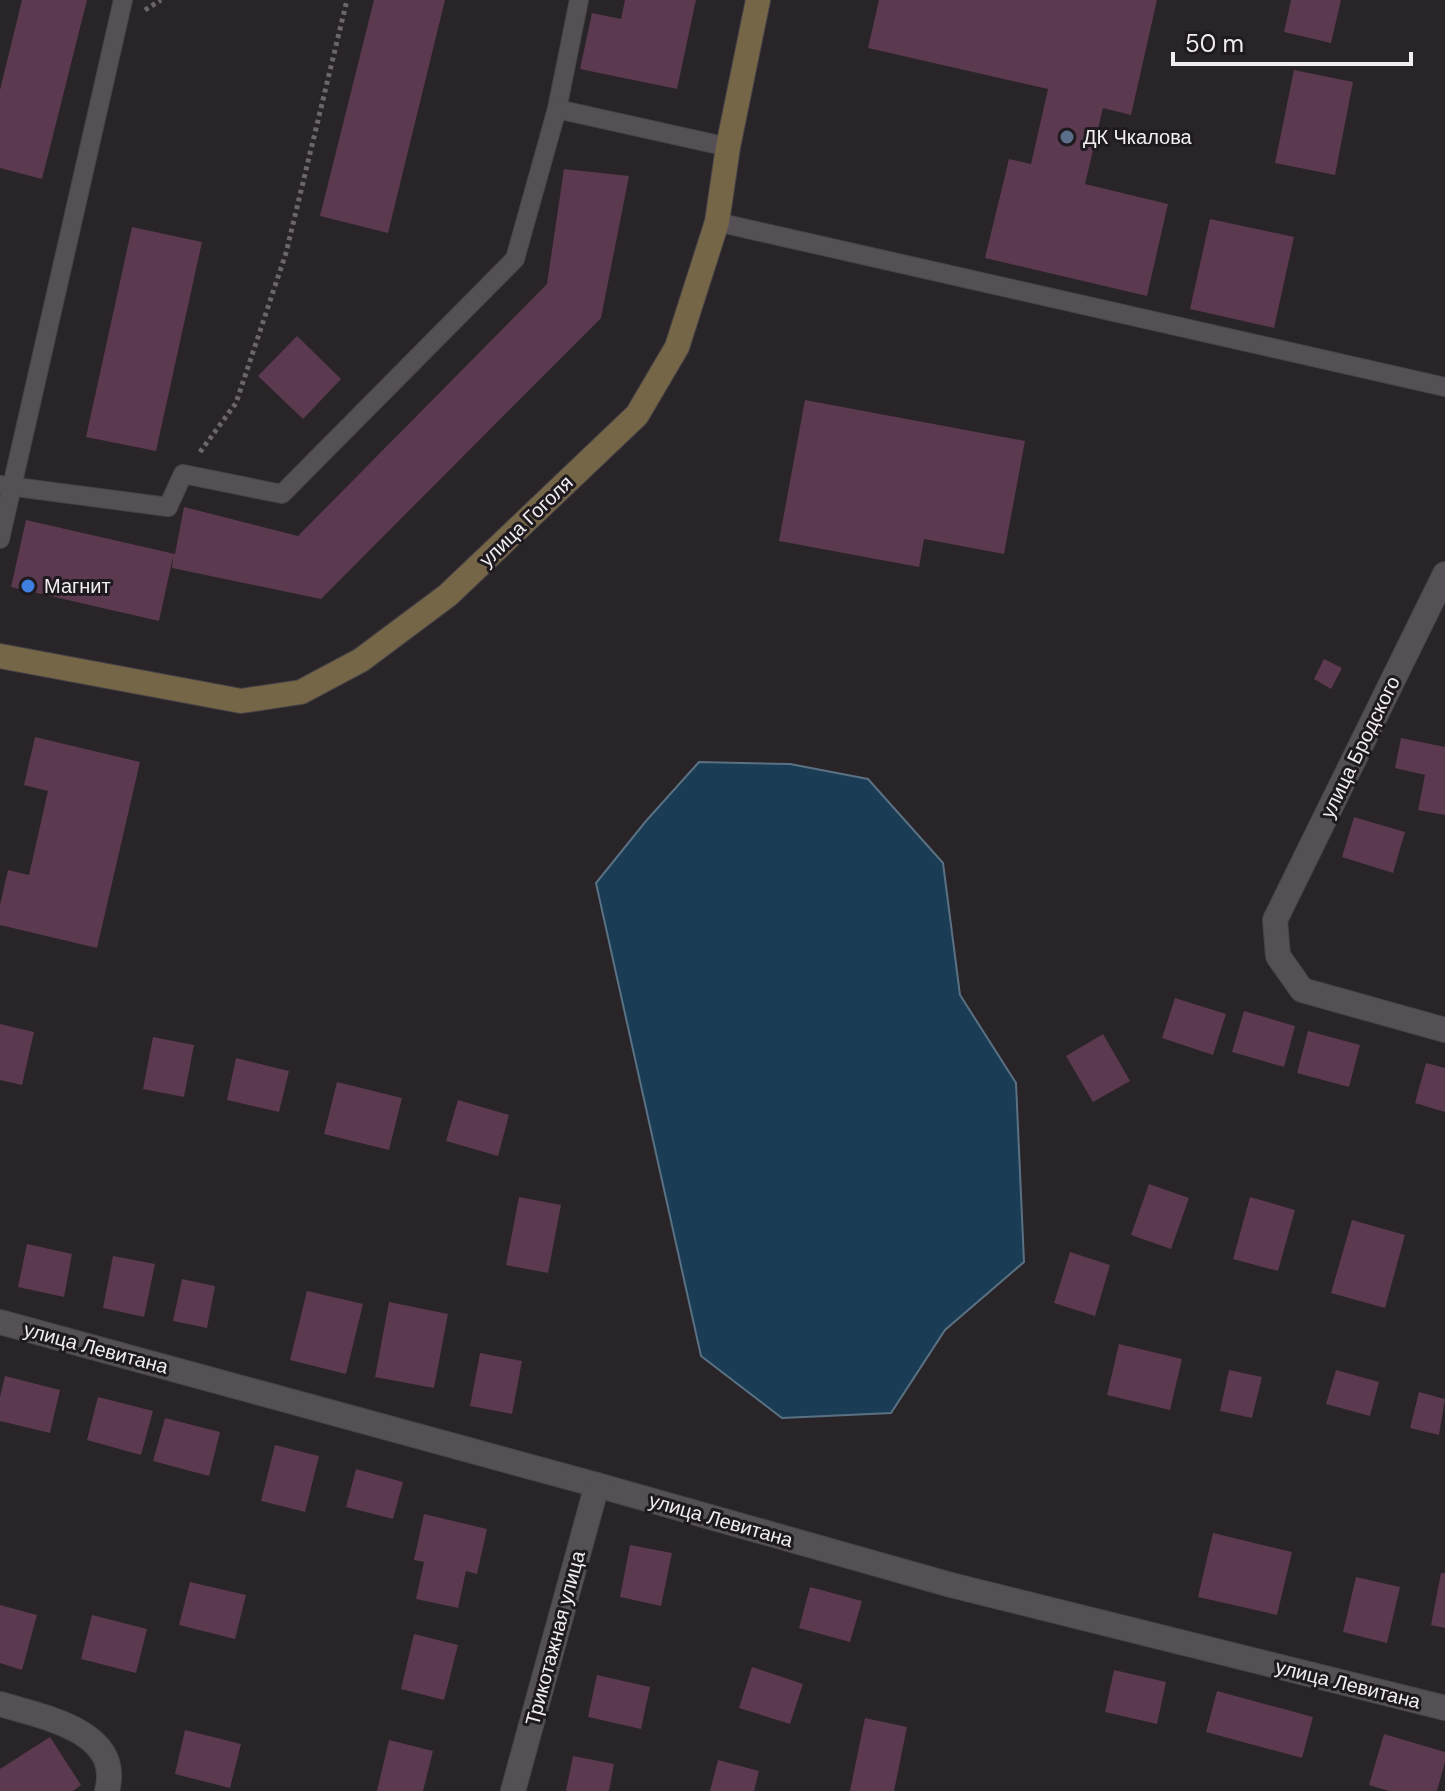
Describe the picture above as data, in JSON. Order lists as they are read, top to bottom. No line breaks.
{"streets":{"street":["улица Гоголя","улица Бродского","улица Левитана","Трикотажная улица"]},"crossings":[["улица Левитана","Трикотажная улица"]],"places":["ДК Чкалова","Магнит"],"scale_bar":"50 m"}
